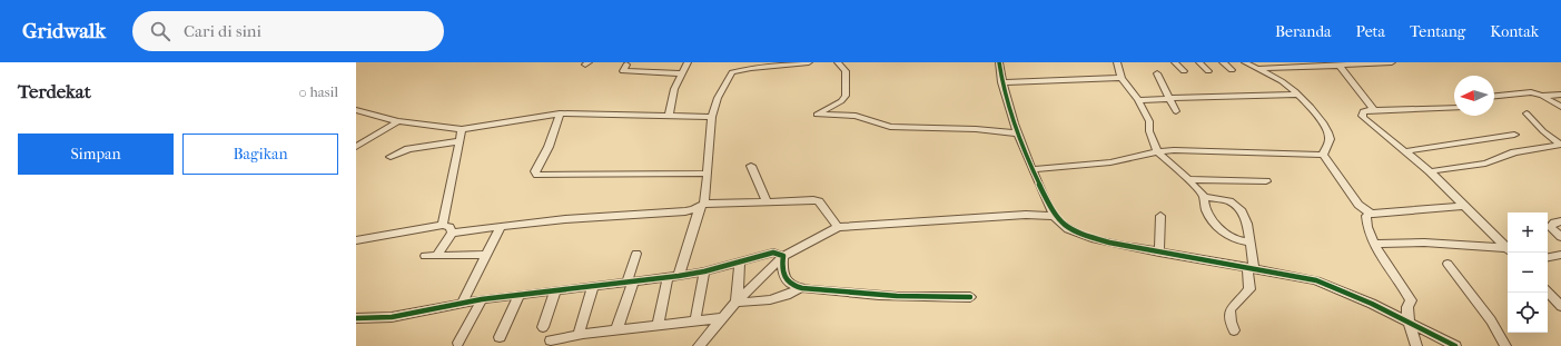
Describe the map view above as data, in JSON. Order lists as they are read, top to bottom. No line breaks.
{"north":"left","page":{"header":"Gridwalk","search":"Cari di sini","nav":["Beranda","Peta","Tentang","Kontak"],"heading":["Terdekat","0 hasil"],"buttons":["Simpan","Bagikan"],"map_buttons":["+","−"]}}
